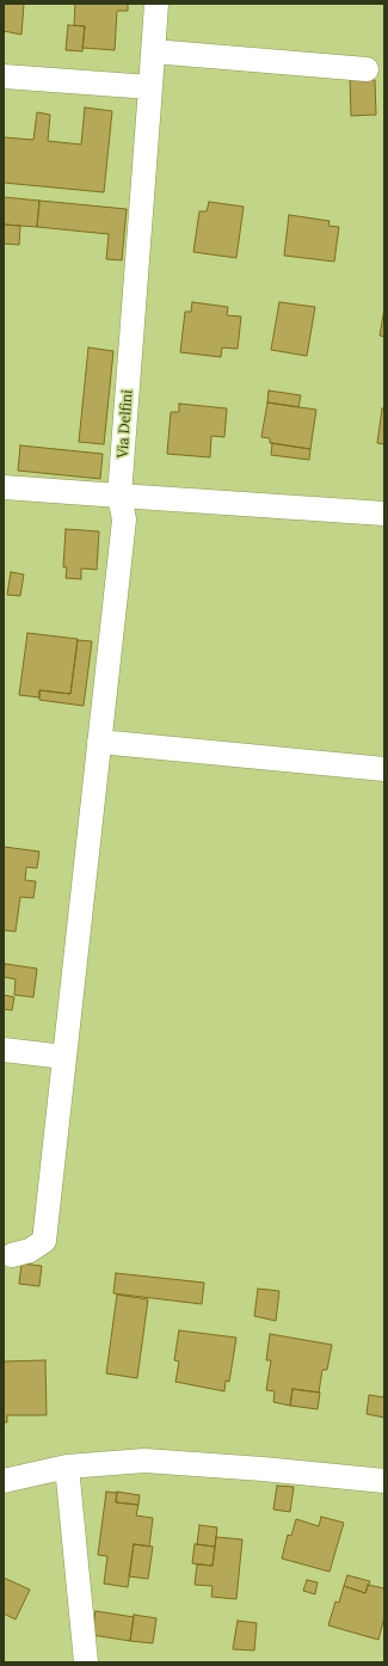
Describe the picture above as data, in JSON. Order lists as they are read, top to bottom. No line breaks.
{"streets":{"street":["Via Delfini"]}}
